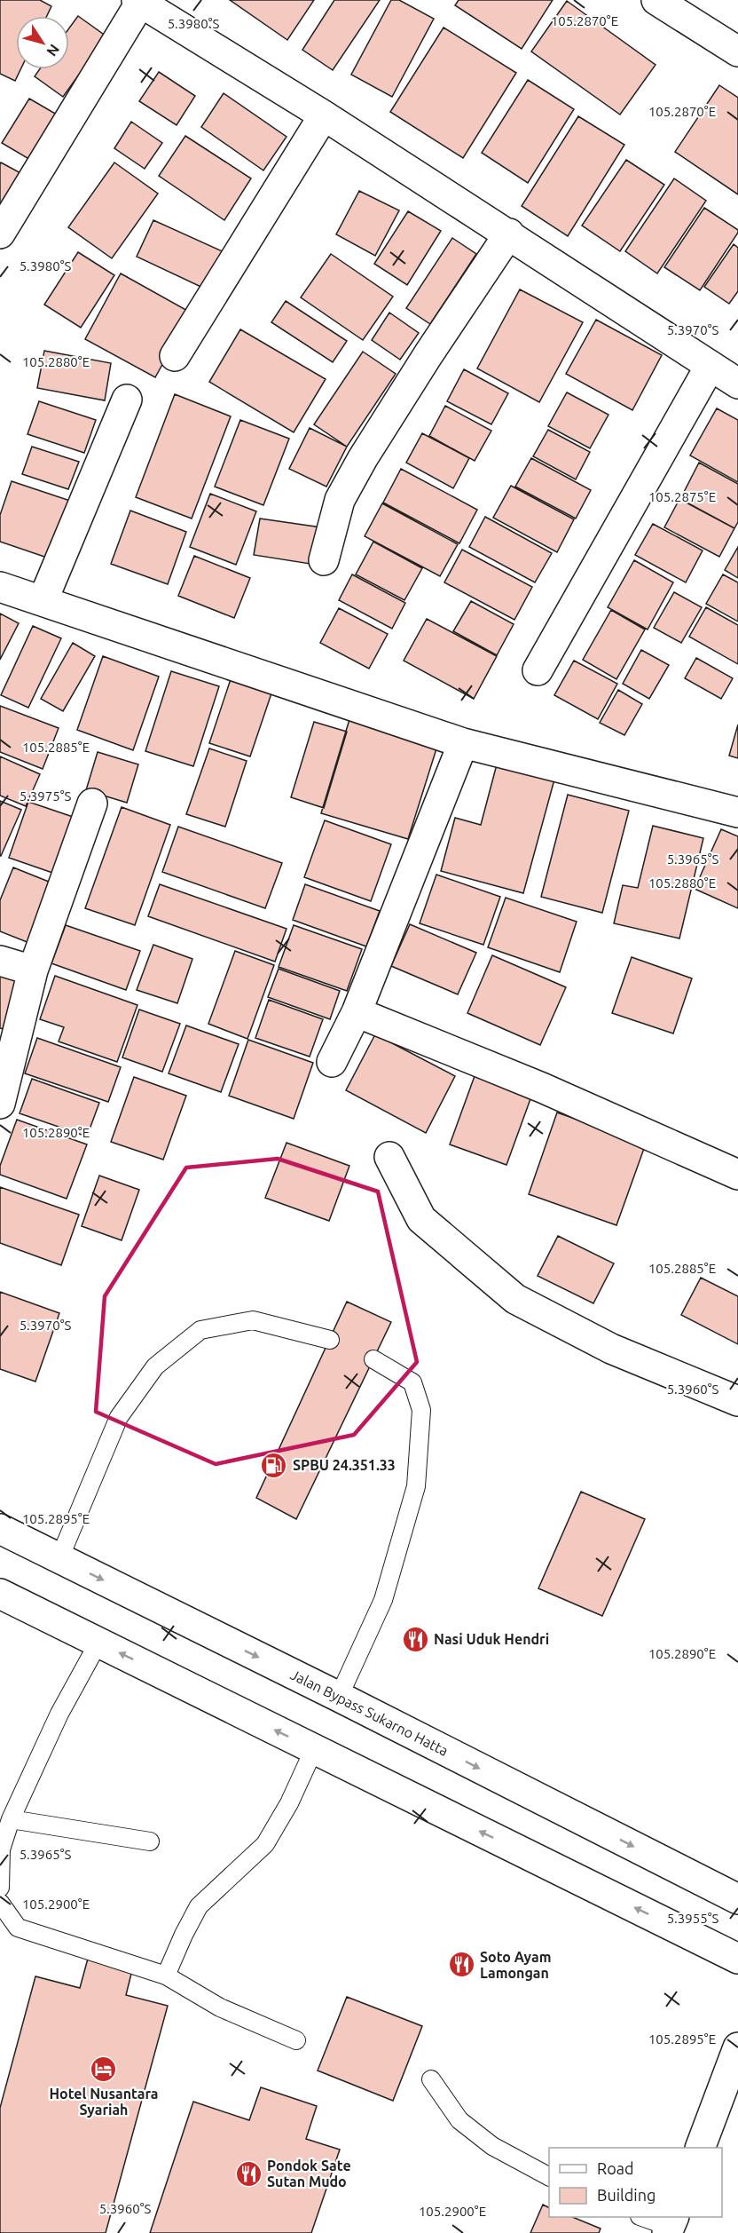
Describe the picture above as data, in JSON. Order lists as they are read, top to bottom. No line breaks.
{"streets":{"main road":["Jalan Bypass Sukarno Hatta"]},"places":{"fuel station":["SPBU 24.351.33"],"restaurant":["Nasi Uduk Hendri","Soto Ayam Lamongan","Pondok Sate Sutan Mudo"],"hotel":["Hotel Nusantara Syariah"]},"legend":["Road","Building"],"north":"bottom right","coordinates":["105.2870°E","5.3980°S","5.3970°S","105.2880°E","105.2875°E","105.2885°E","5.3975°S","5.3965°S","105.2890°E","5.3960°S","105.2895°E","105.2900°E","5.3955°S"]}
